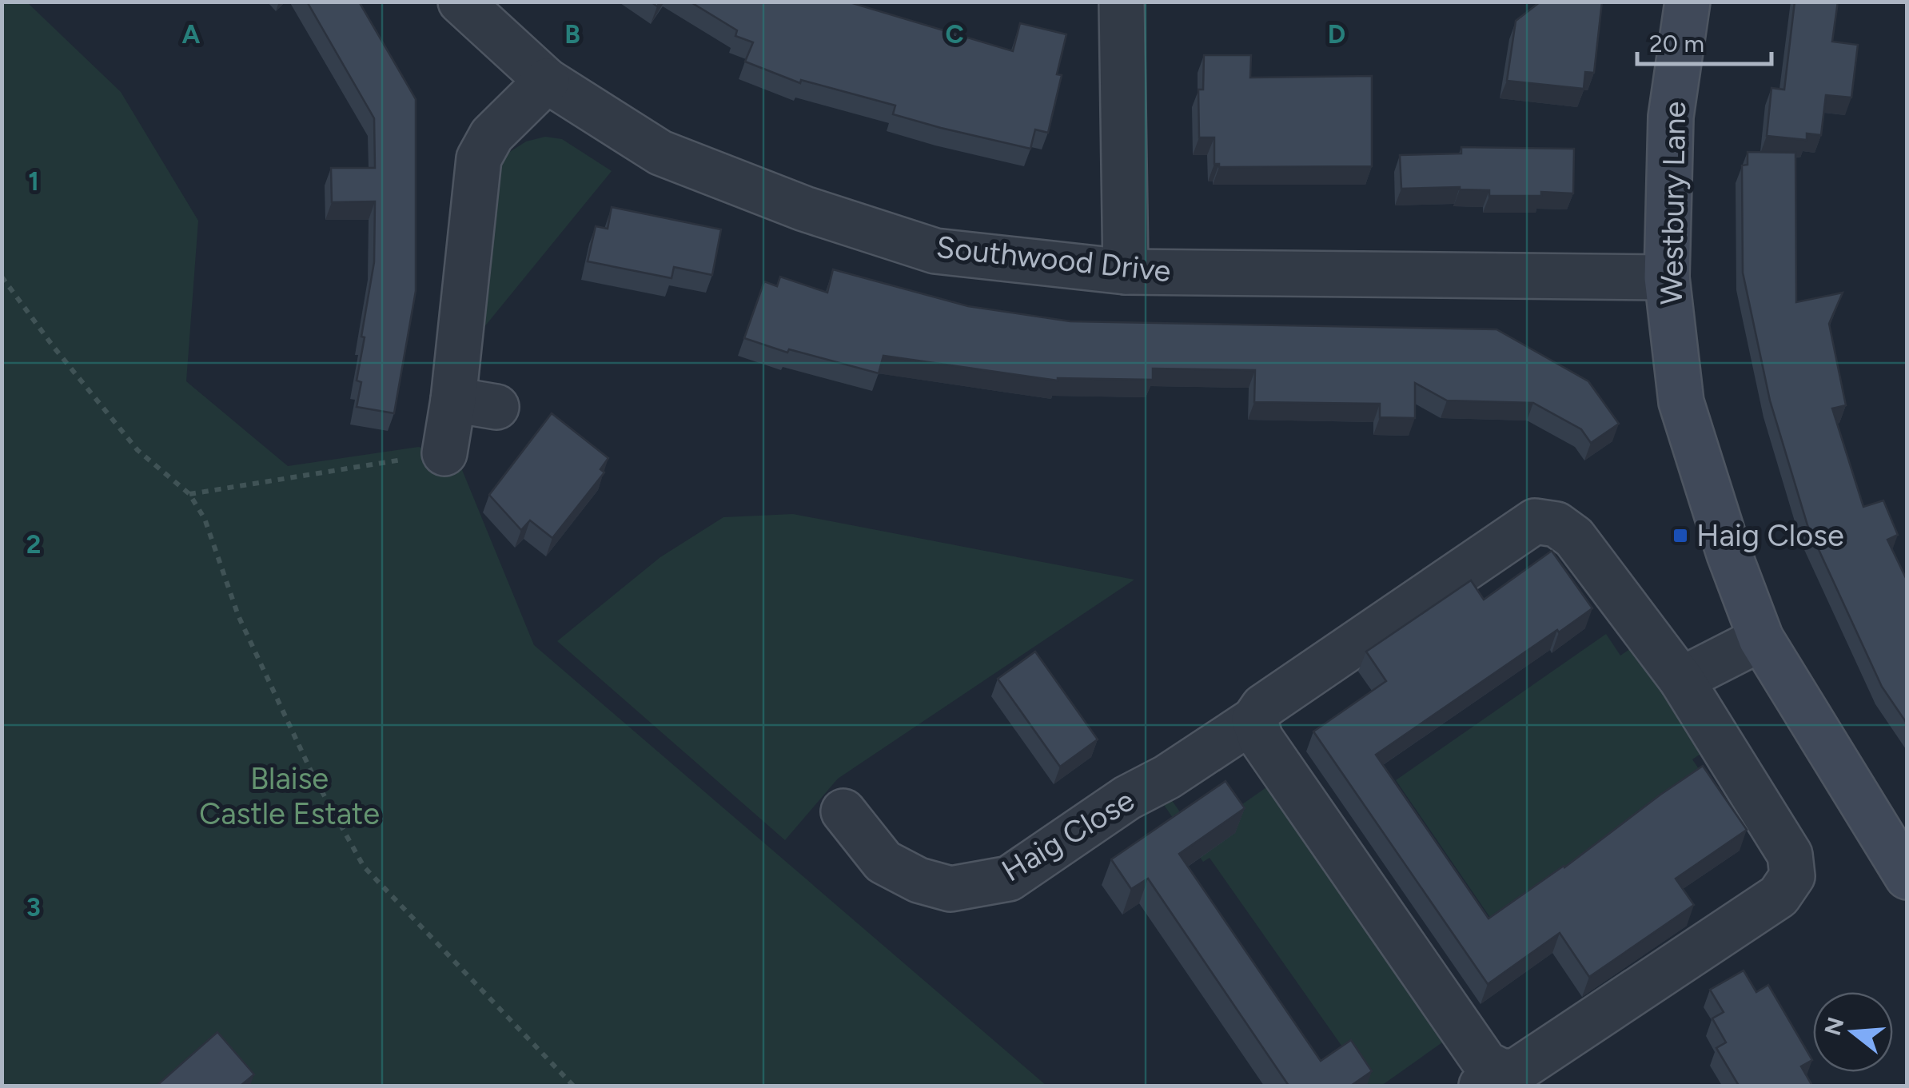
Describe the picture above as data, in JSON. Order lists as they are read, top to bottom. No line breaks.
{"streets":{"street":["Westbury Lane","Southwood Drive","Haig Close"]},"crossings":[["Westbury Lane","Southwood Drive"]],"parks":["Blaise Castle Estate"],"places":{"transit":["Haig Close"]},"scale_bar":"20 m","north":"left","grid":{"columns":["A","B","C","D"],"rows":["1","2","3"]}}
